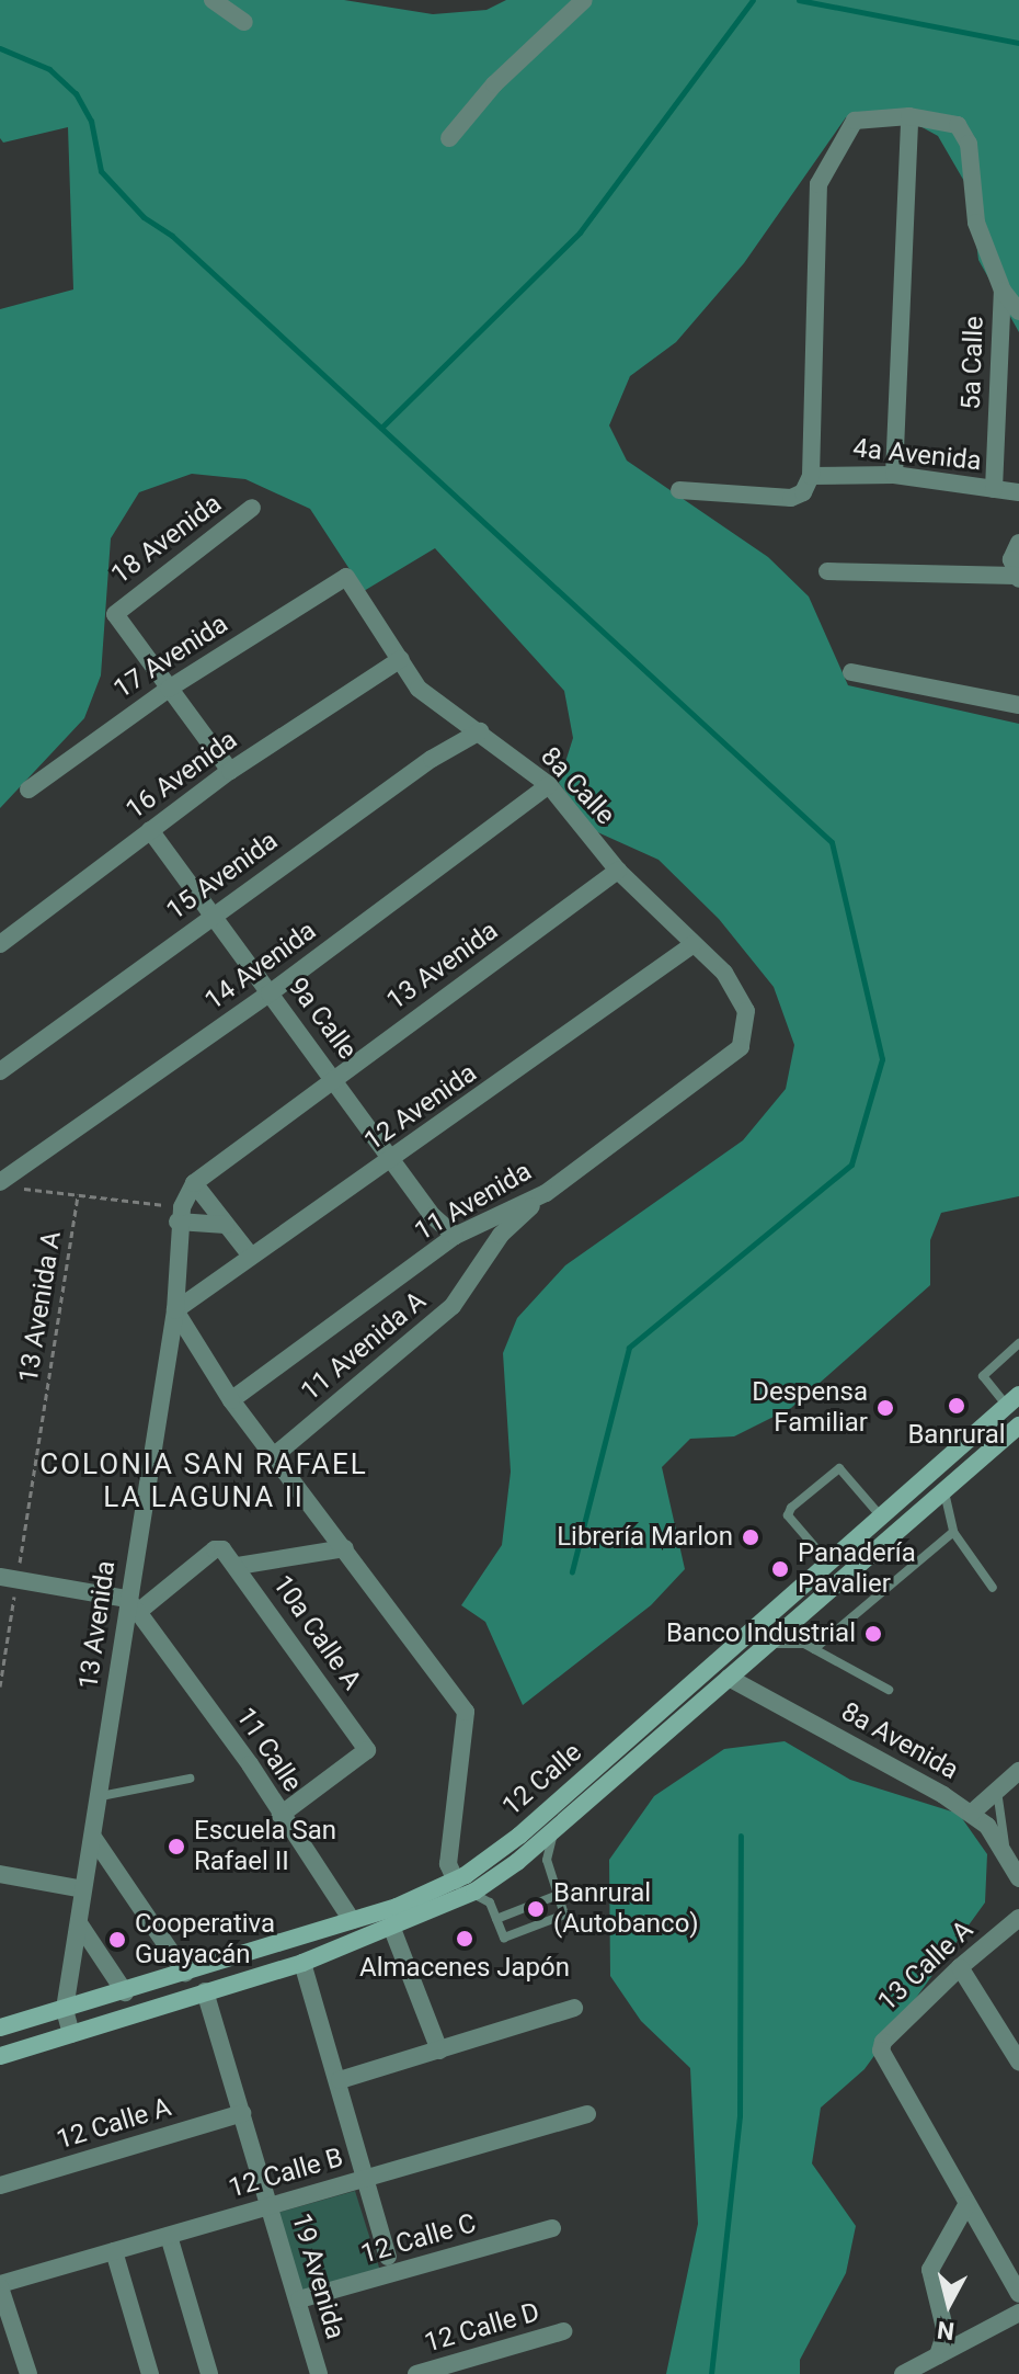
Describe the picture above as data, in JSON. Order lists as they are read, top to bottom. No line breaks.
{"streets":{"main road":["12 Calle"],"street":["5a Calle","4a Avenida","18 Avenida","17 Avenida","16 Avenida","8a Calle","15 Avenida","14 Avenida","13 Avenida","9a Calle","12 Avenida","11 Avenida","11 Avenida A","10a Calle A","8a Avenida","11 Calle","13 Calle A","12 Calle A","12 Calle B","12 Calle C","19 Avenida","12 Calle D"],"path":["13 Avenida A"]},"crossings":[["5a Calle","4a Avenida"],["18 Avenida","17 Avenida"],["17 Avenida","8a Calle"],["16 Avenida","8a Calle"],["16 Avenida","9a Calle"],["8a Calle","15 Avenida"],["8a Calle","14 Avenida"],["8a Calle","13 Avenida"],["8a Calle","12 Avenida"],["8a Calle","11 Avenida"],["15 Avenida","9a Calle"],["14 Avenida","9a Calle"],["13 Avenida","9a Calle"],["13 Avenida","12 Avenida"],["13 Avenida","10a Calle A"],["13 Avenida","11 Calle"],["13 Avenida","12 Calle"],["9a Calle","12 Avenida"],["9a Calle","11 Avenida"],["11 Avenida","11 Avenida A"],["10a Calle A","11 Calle"],["8a Avenida","12 Calle"],["11 Calle","12 Calle"],["12 Calle","19 Avenida"],["12 Calle A","19 Avenida"],["12 Calle B","19 Avenida"],["12 Calle C","19 Avenida"]],"districts":["COLONIA SAN RAFAEL LA LAGUNA II"],"places":["Banrural","Despensa Familiar","Librería Marlon","Panadería Pavalier","Banco Industrial","Escuela San Rafael II","Banrural (Autobanco)","Almacenes Japón","Cooperativa Guayacán"],"north":"bottom"}
